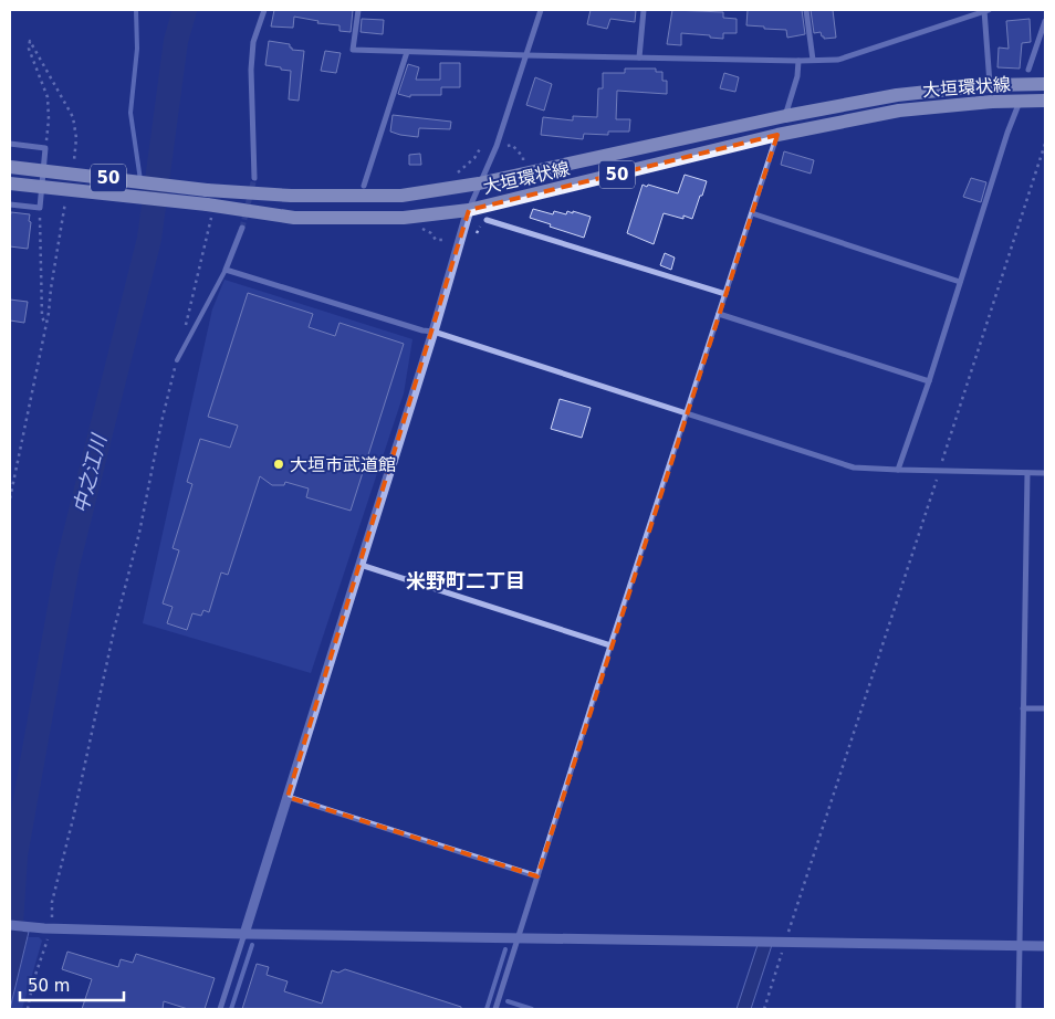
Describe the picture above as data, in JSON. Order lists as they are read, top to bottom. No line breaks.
{"streets":{"main road":["大垣環状線","50"]},"districts":["米野町二丁目"],"water":["中之江川"],"places":["大垣市武道館"],"scale_bar":"50 m"}
